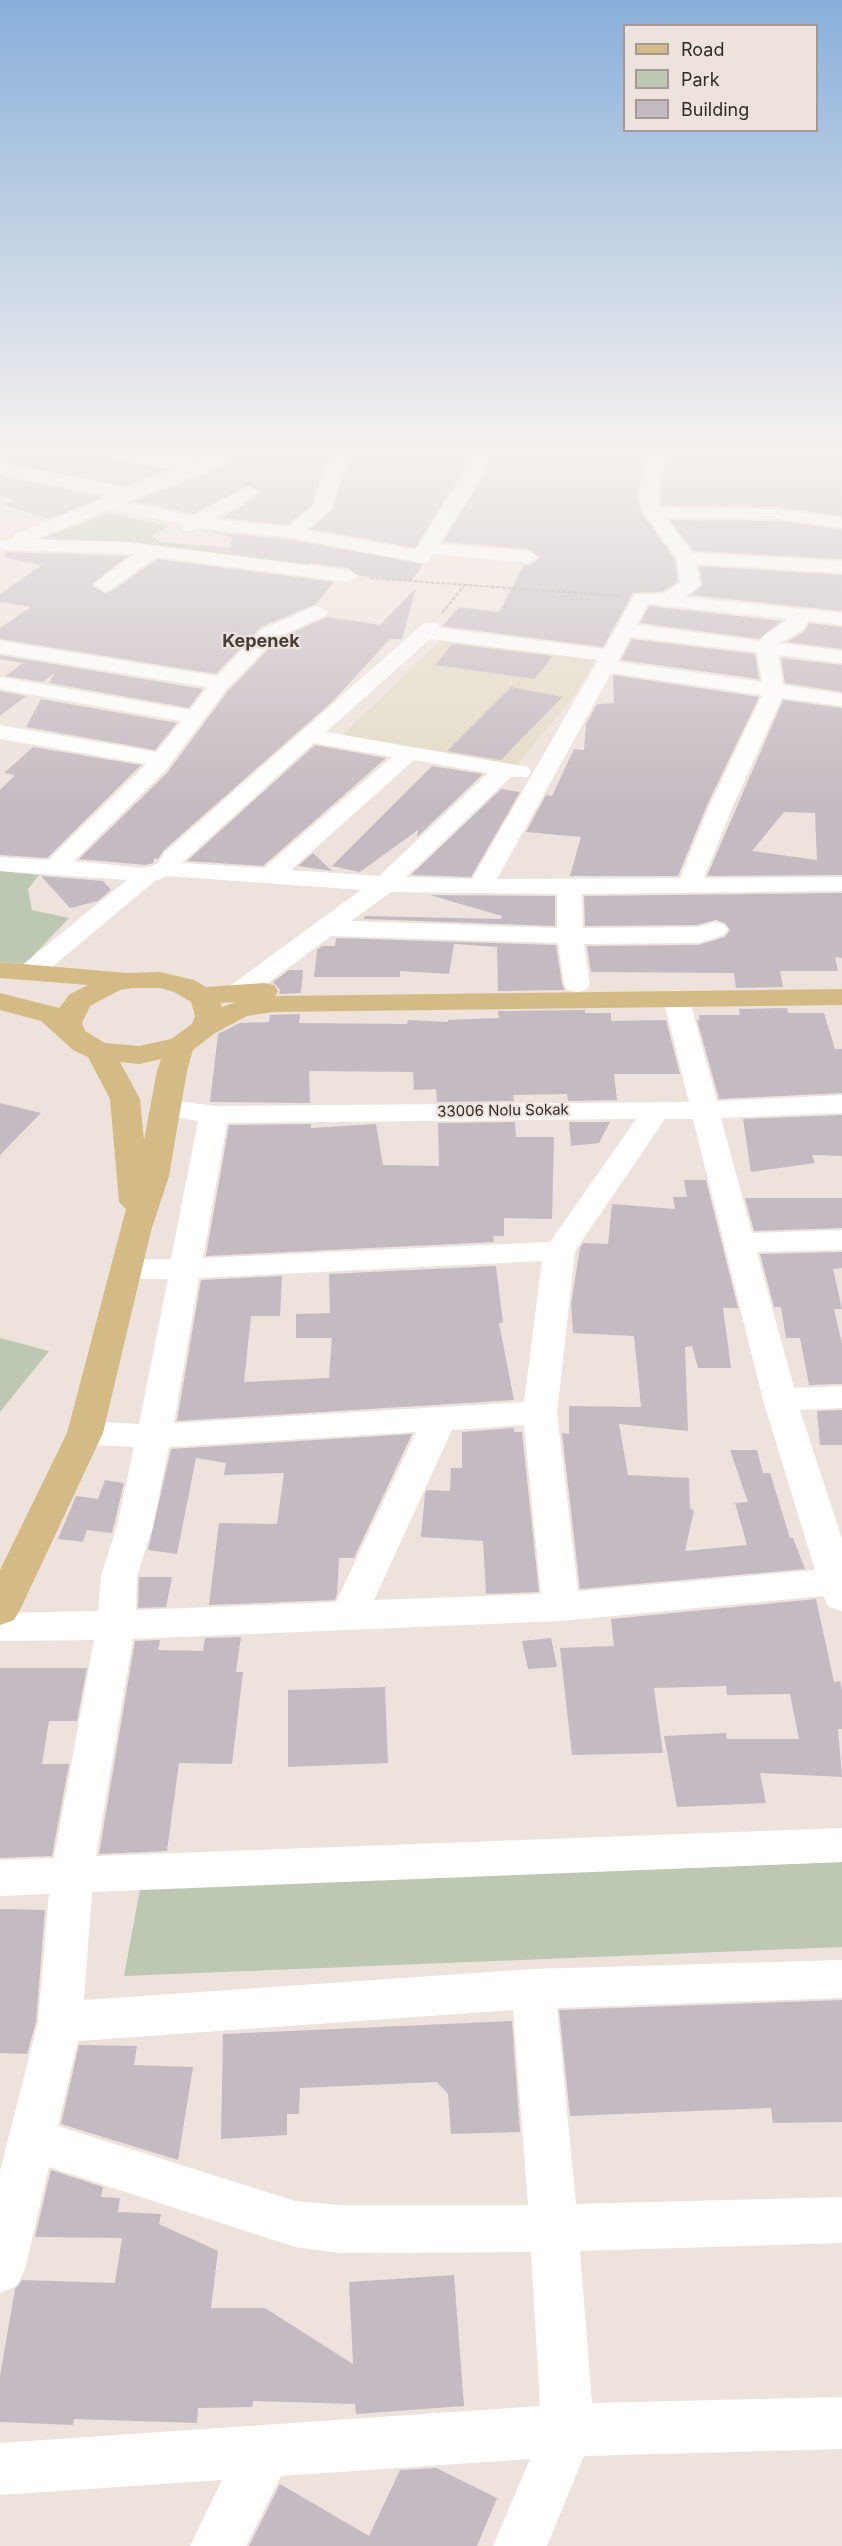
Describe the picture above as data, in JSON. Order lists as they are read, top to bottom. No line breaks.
{"streets":{"street":["33006 Nolu Sokak"]},"districts":["Kepenek"],"legend":["Road","Park","Building"]}
